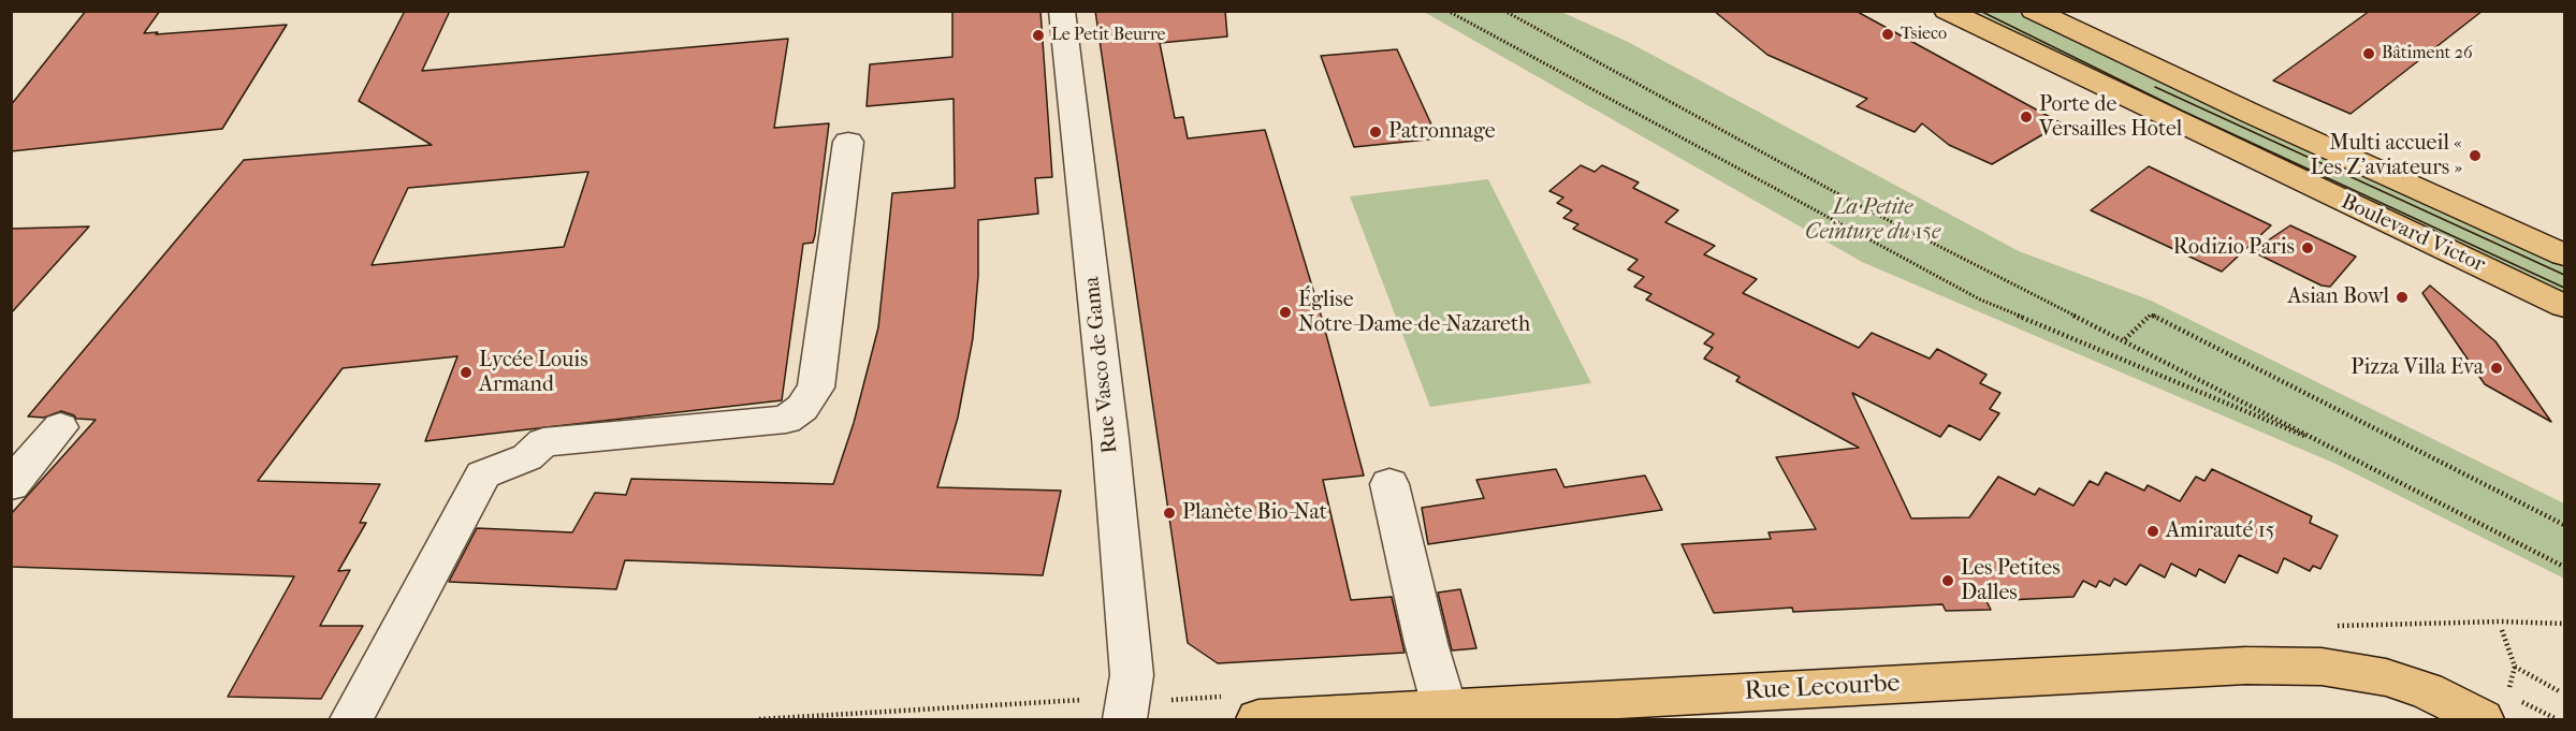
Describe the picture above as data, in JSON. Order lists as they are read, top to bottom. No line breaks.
{"streets":{"main road":["Boulevard Victor","Rue Lecourbe"],"street":["Rue Vasco de Gama"]},"parks":["La Petite Ceinture du 15e"],"places":["Tsieco","Le Petit Beurre","Bâtiment 26","Porte de Versailles Hotel","Patronnage","Multi accueil « Les Z’aviateurs »","Rodizio Paris","Asian Bowl","Église Notre-Dame-de-Nazareth","Pizza Villa Eva","Lycée Louis Armand","Planète Bio-Nat","Amirauté 15","Les Petites Dalles"]}
